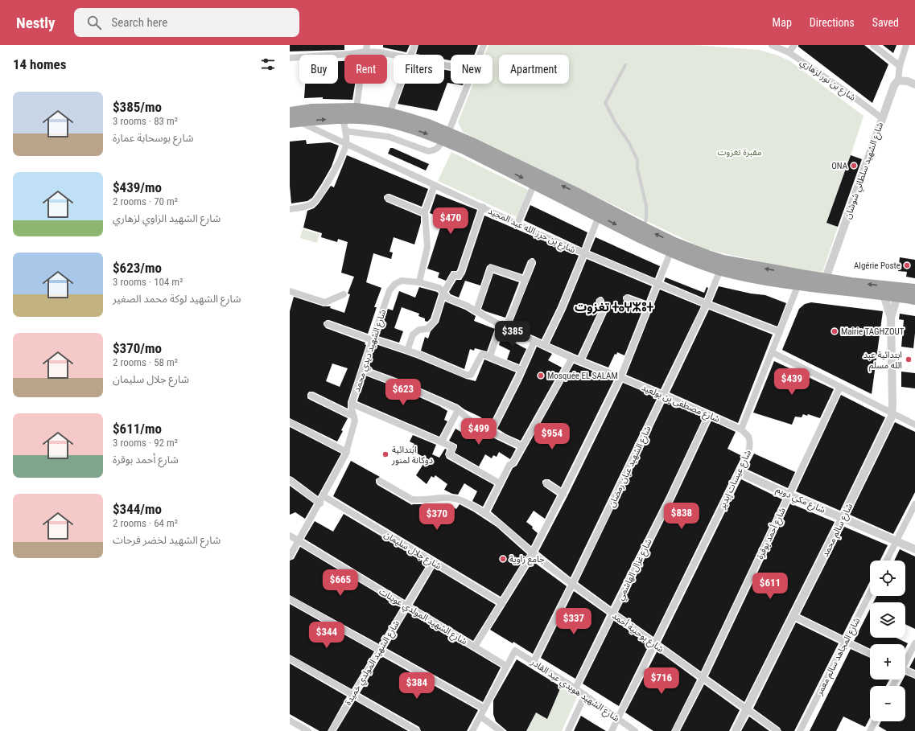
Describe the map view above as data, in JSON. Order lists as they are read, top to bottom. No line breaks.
{"streets":{"street":["شارع بن نور لزهاري","شارع الشهيد سلطاني شوشان","شارع بن حرز الله عبد المجيد","شارع الشهيد ديدي محمد","شارع مصطفى بن بولعيد","شارع الشهيد عبان رمضان","شارع عيسات إيدير","شارع مكي دويم","شارع سالم محمد","شارع أحمد بوقرة","شارع جلال سليمان","شارع غزال الهاشمي","شارع الشهيد المولدي عوينات","شارع بوحنية أحمد","شارع المجاهد سالم معمر","شارع الشهيد المولدي خميدة","شارع الشهيد هويدي عبد القادر"]},"crossings":[["شارع بن نور لزهاري","شارع الشهيد سلطاني شوشان"],["شارع بن حرز الله عبد المجيد","شارع الشهيد عبان رمضان"],["شارع الشهيد ديدي محمد","شارع مصطفى بن بولعيد"],["شارع مصطفى بن بولعيد","شارع الشهيد عبان رمضان"],["شارع مصطفى بن بولعيد","شارع عيسات إيدير"],["شارع مصطفى بن بولعيد","شارع غزال الهاشمي"],["شارع الشهيد عبان رمضان","شارع بوحنية أحمد"],["شارع الشهيد عبان رمضان","شارع الشهيد هويدي عبد القادر"],["شارع عيسات إيدير","شارع مكي دويم"],["شارع عيسات إيدير","شارع بوحنية أحمد"],["شارع عيسات إيدير","شارع الشهيد هويدي عبد القادر"],["شارع مكي دويم","شارع سالم محمد"],["شارع مكي دويم","شارع أحمد بوقرة"],["شارع سالم محمد","شارع بوحنية أحمد"],["شارع أحمد بوقرة","شارع بوحنية أحمد"],["شارع جلال سليمان","شارع الشهيد المولدي خميدة"],["شارع غزال الهاشمي","شارع بوحنية أحمد"],["شارع غزال الهاشمي","شارع الشهيد هويدي عبد القادر"],["شارع الشهيد المولدي عوينات","شارع الشهيد المولدي خميدة"],["شارع الشهيد المولدي عوينات","شارع الشهيد هويدي عبد القادر"]],"districts":["تغزوت ⵜⴰⵖⵣⵓⵜ"],"parks":["مقبرة تغزوت"],"places":["ONA","Algérie Poste","Mairie TAGHZOUT","ابتدائية عبد الله مسلم","Mosquée EL SALAM","ابتدائية دوكانة لمنور","جامع زاوية"],"page":{"header":"Nestly","search":"Search here","nav":["Map","Directions","Saved"],"heading":"14 homes","chip":["Buy","Rent","Filters","New","Apartment"],"list":[{"name":"$385/mo","note":"3 rooms · 83 m² · شارع بوسحابة عمارة"},{"name":"$439/mo","note":"2 rooms · 70 m² · شارع الشهيد الزاوي لزهاري"},{"name":"$623/mo","note":"3 rooms · 104 m² · شارع الشهيد لوكة محمد الصغير"},{"name":"$370/mo","note":"2 rooms · 58 m² · شارع جلال سليمان"},{"name":"$611/mo","note":"3 rooms · 92 m² · شارع أحمد بوقرة"},{"name":"$344/mo","note":"2 rooms · 64 m² · شارع الشهيد لخضر فرحات"}],"price":["$470","$385","$439","$623","$499","$954","$838","$370","$665","$611","$337","$344","$716","$384"],"map_buttons":["+","−"]}}
